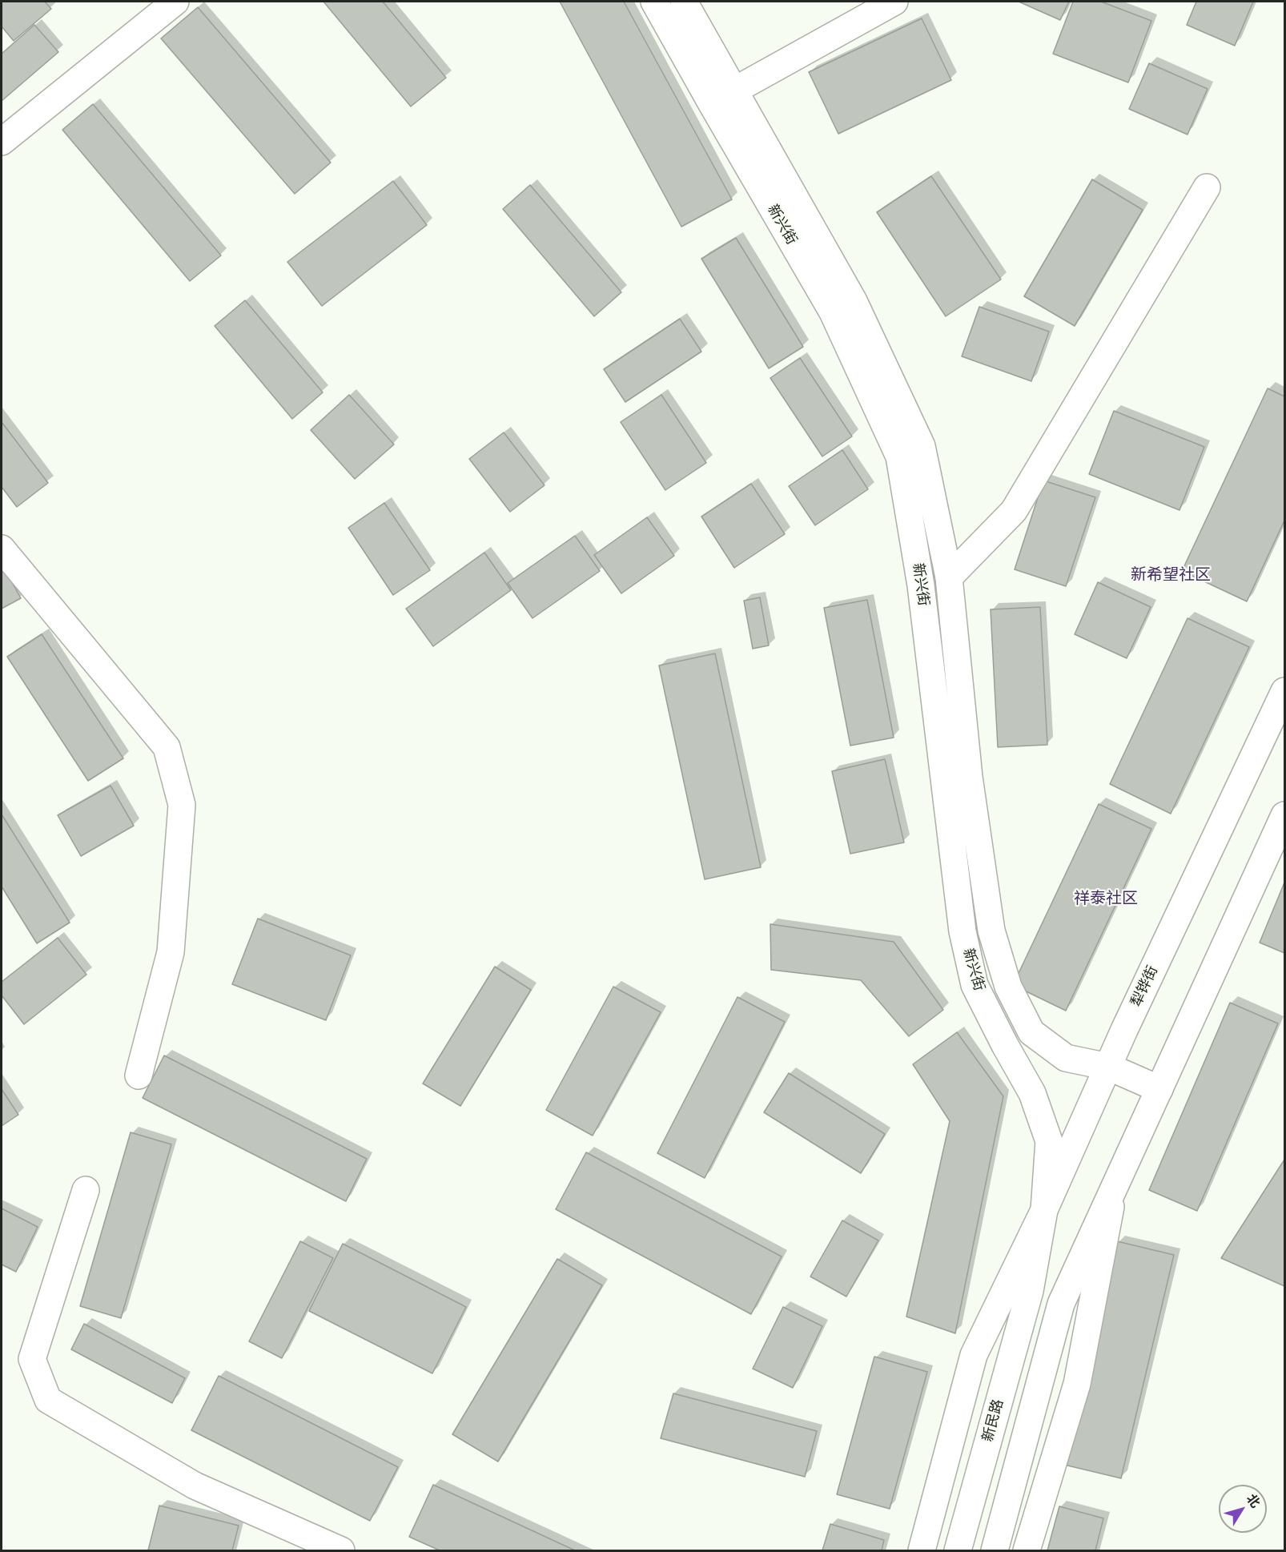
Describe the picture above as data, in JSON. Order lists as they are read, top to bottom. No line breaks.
{"streets":{"street":["新兴街","犁铧街","新民路"]},"crossings":[["新兴街","犁铧街"],["犁铧街","新民路"]],"districts":["新希望社区","祥泰社区"],"north":"top right"}
